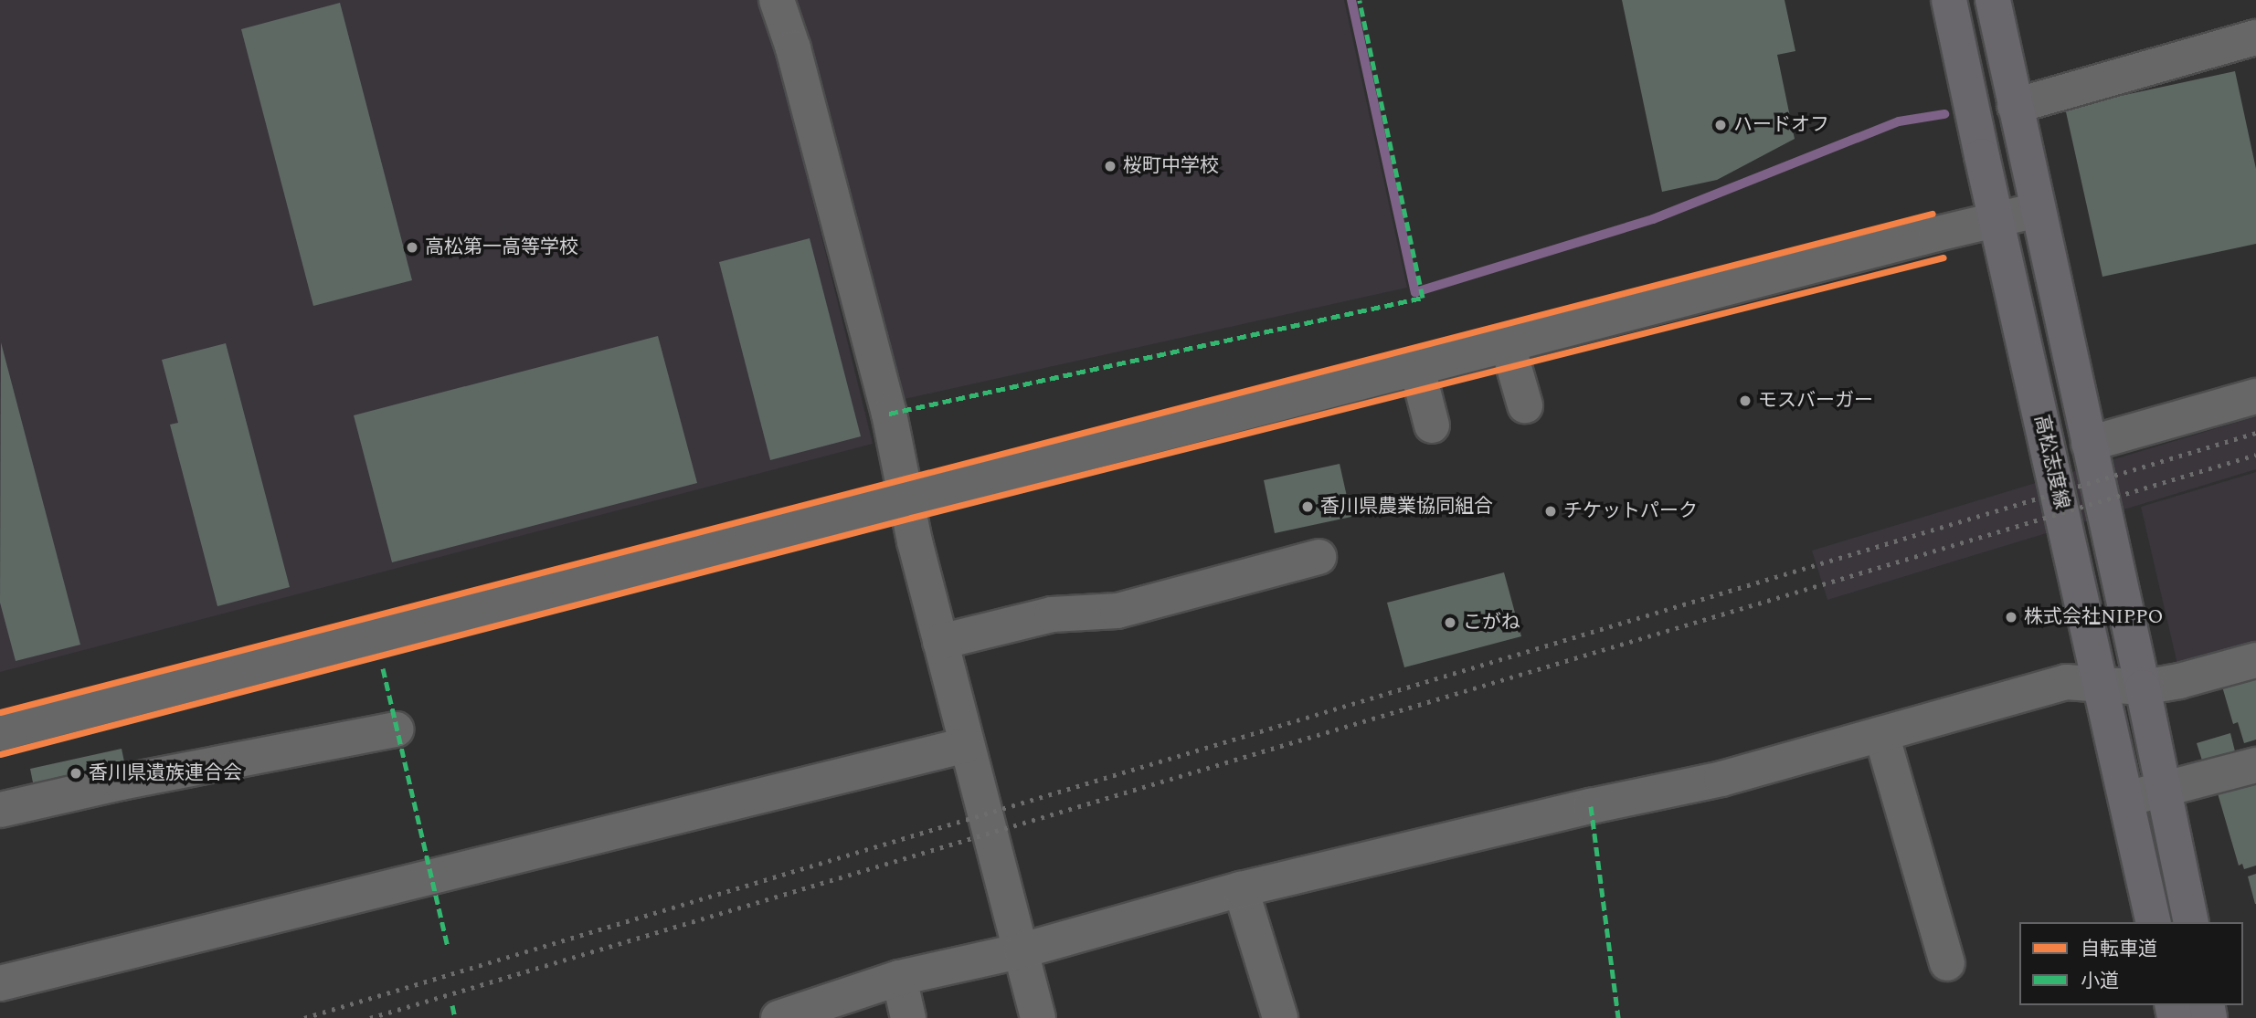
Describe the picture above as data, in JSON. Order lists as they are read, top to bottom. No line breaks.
{"streets":{"main road":["高松志度線"]},"places":["ハードオフ","桜町中学校","高松第一高等学校","モスバーガー","香川県農業協同組合","チケットパーク","株式会社NIPPO","こがね","香川県遺族連合会"],"legend":["自転車道","小道"]}
